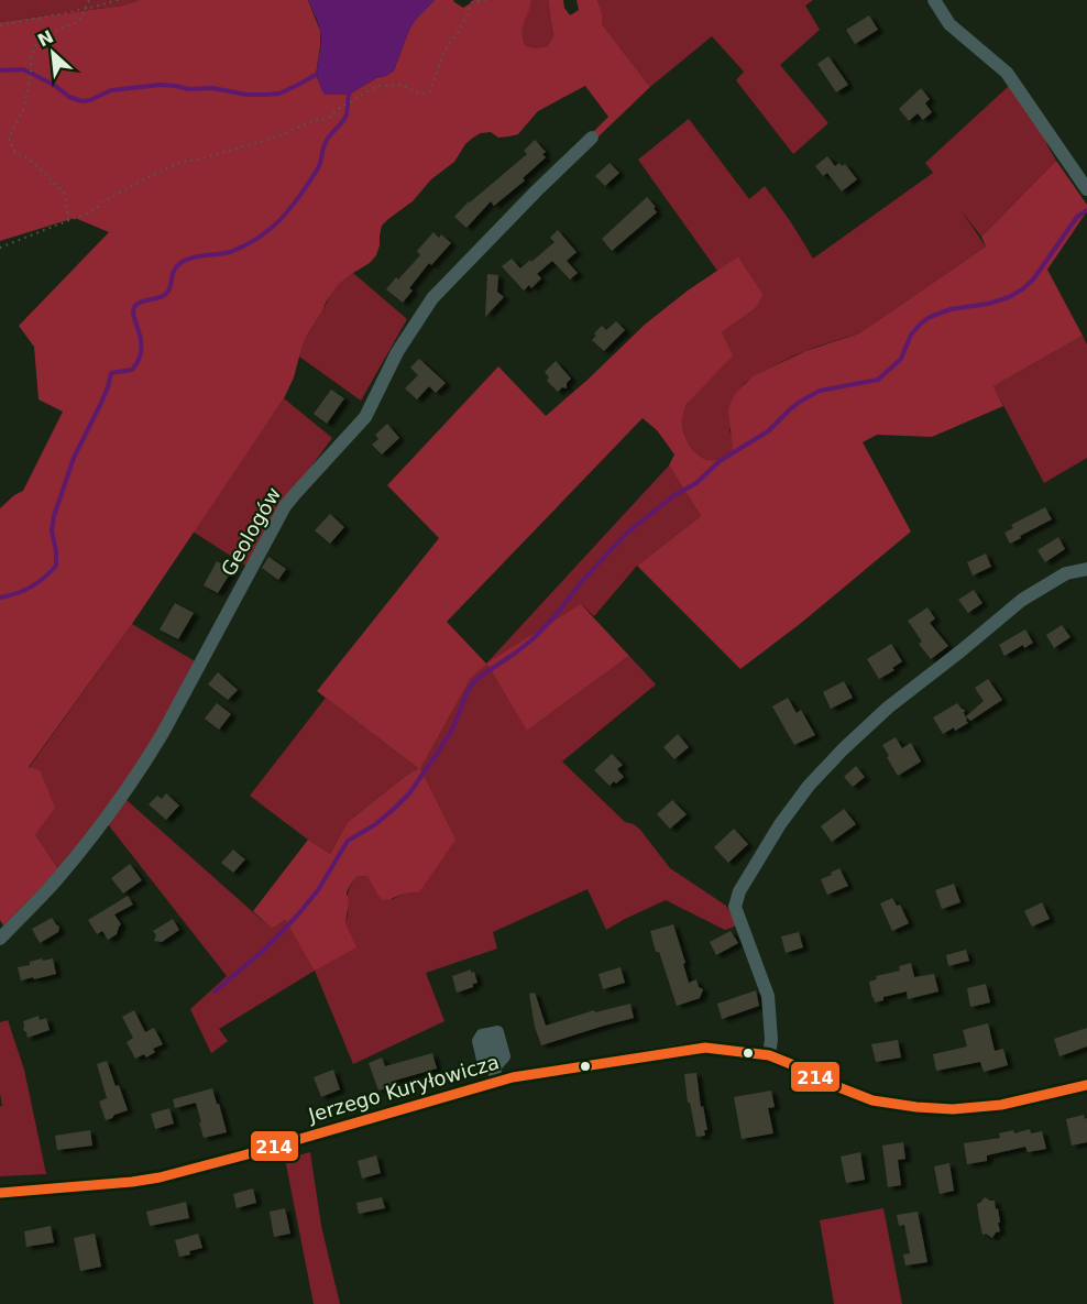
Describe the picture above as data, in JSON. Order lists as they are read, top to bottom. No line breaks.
{"streets":{"street":["Geologów","Jerzego Kuryłowicza"]},"lines":["transit line 214"],"north":"top left"}
